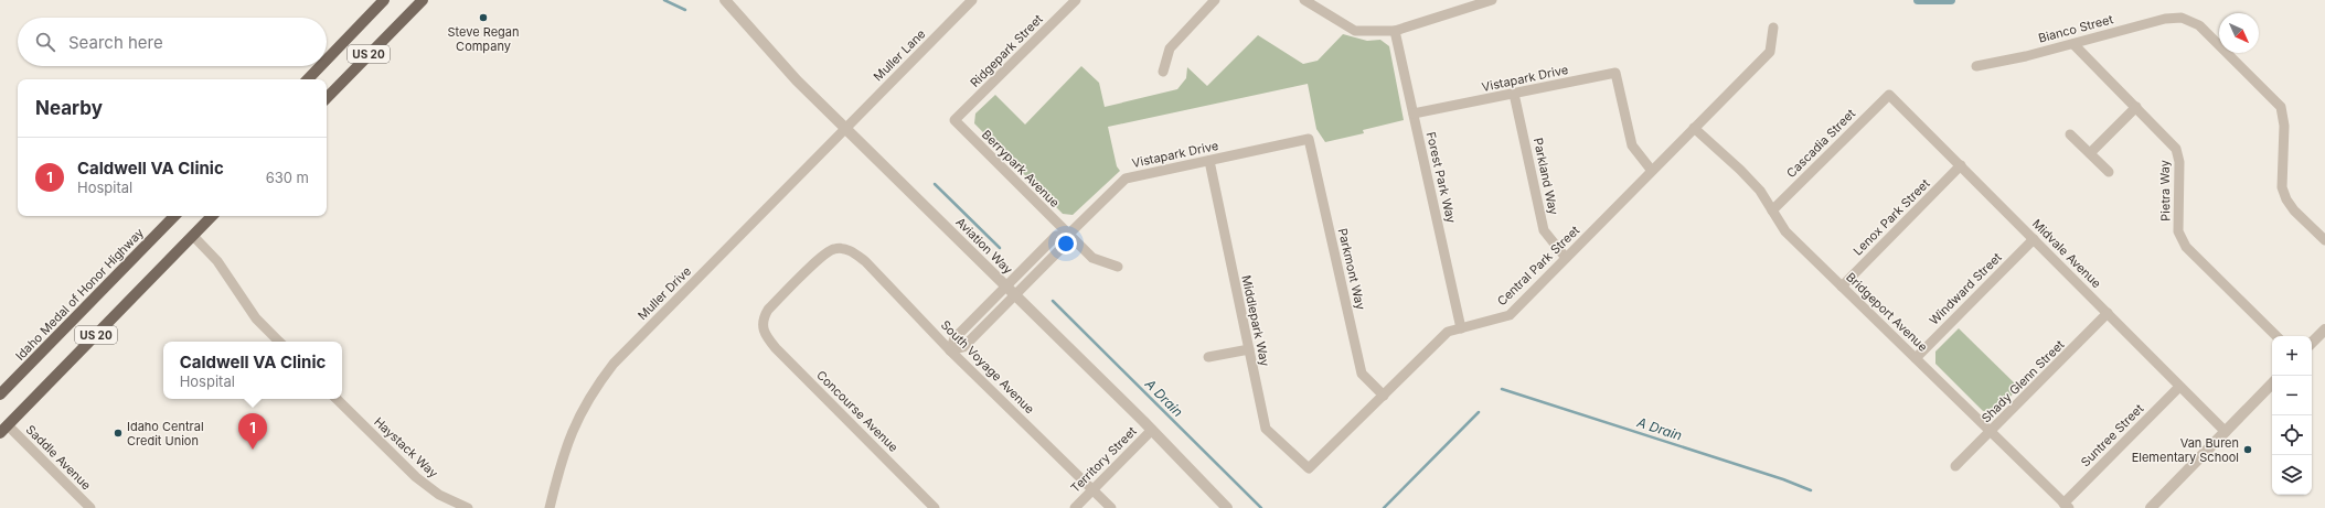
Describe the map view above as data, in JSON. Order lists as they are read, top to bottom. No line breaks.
{"streets":{"main road":["US 20","Idaho Medal of Honor Highway"],"street":["Bianco Street","Ridgepark Street","Muller Lane","Vistapark Drive","Cascadia Street","Berrypark Avenue","Parkland Way","Forest Park Way","Pietra Way","Lenox Park Street","Aviation Way","Midvale Avenue","Central Park Street","Parkmont Way","Windward Street","Muller Drive","Bridgeport Avenue","Middlepark Way","South Voyage Avenue","Shady Glenn Street","Concourse Avenue","Suntree Street","Haystack Way","Saddle Avenue","Territory Street"]},"crossings":[["Bianco Street","Pietra Way"],["Ridgepark Street","Berrypark Avenue"],["US 20","Saddle Avenue"],["Muller Lane","Aviation Way"],["Muller Lane","Muller Drive"],["Vistapark Drive","Berrypark Avenue"],["Vistapark Drive","Parkland Way"],["Vistapark Drive","Forest Park Way"],["Vistapark Drive","Aviation Way"],["Vistapark Drive","Central Park Street"],["Vistapark Drive","Parkmont Way"],["Vistapark Drive","Middlepark Way"],["Vistapark Drive","South Voyage Avenue"],["Cascadia Street","Midvale Avenue"],["Cascadia Street","Bridgeport Avenue"],["Parkland Way","Central Park Street"],["Forest Park Way","Central Park Street"],["Lenox Park Street","Midvale Avenue"],["Lenox Park Street","Bridgeport Avenue"],["Aviation Way","Muller Drive"],["Aviation Way","Territory Street"],["Midvale Avenue","Windward Street"],["Midvale Avenue","Shady Glenn Street"],["Midvale Avenue","Suntree Street"],["Central Park Street","Parkmont Way"],["Central Park Street","Bridgeport Avenue"],["Central Park Street","Middlepark Way"],["Windward Street","Bridgeport Avenue"],["Bridgeport Avenue","Shady Glenn Street"],["Bridgeport Avenue","Suntree Street"],["South Voyage Avenue","Concourse Avenue"],["South Voyage Avenue","Territory Street"]],"water":["A Drain"],"places":["Steve Regan Company","Idaho Central Credit Union","Van Buren Elementary School"],"north":"bottom right","page":{"search":"Search here","heading":"Nearby","list":[{"mark":"1","name":"Caldwell VA Clinic","note":"Hospital","value":"630 m"}],"map_buttons":["+","−"],"popup":["Caldwell VA Clinic","Hospital"],"pins":"1"}}
